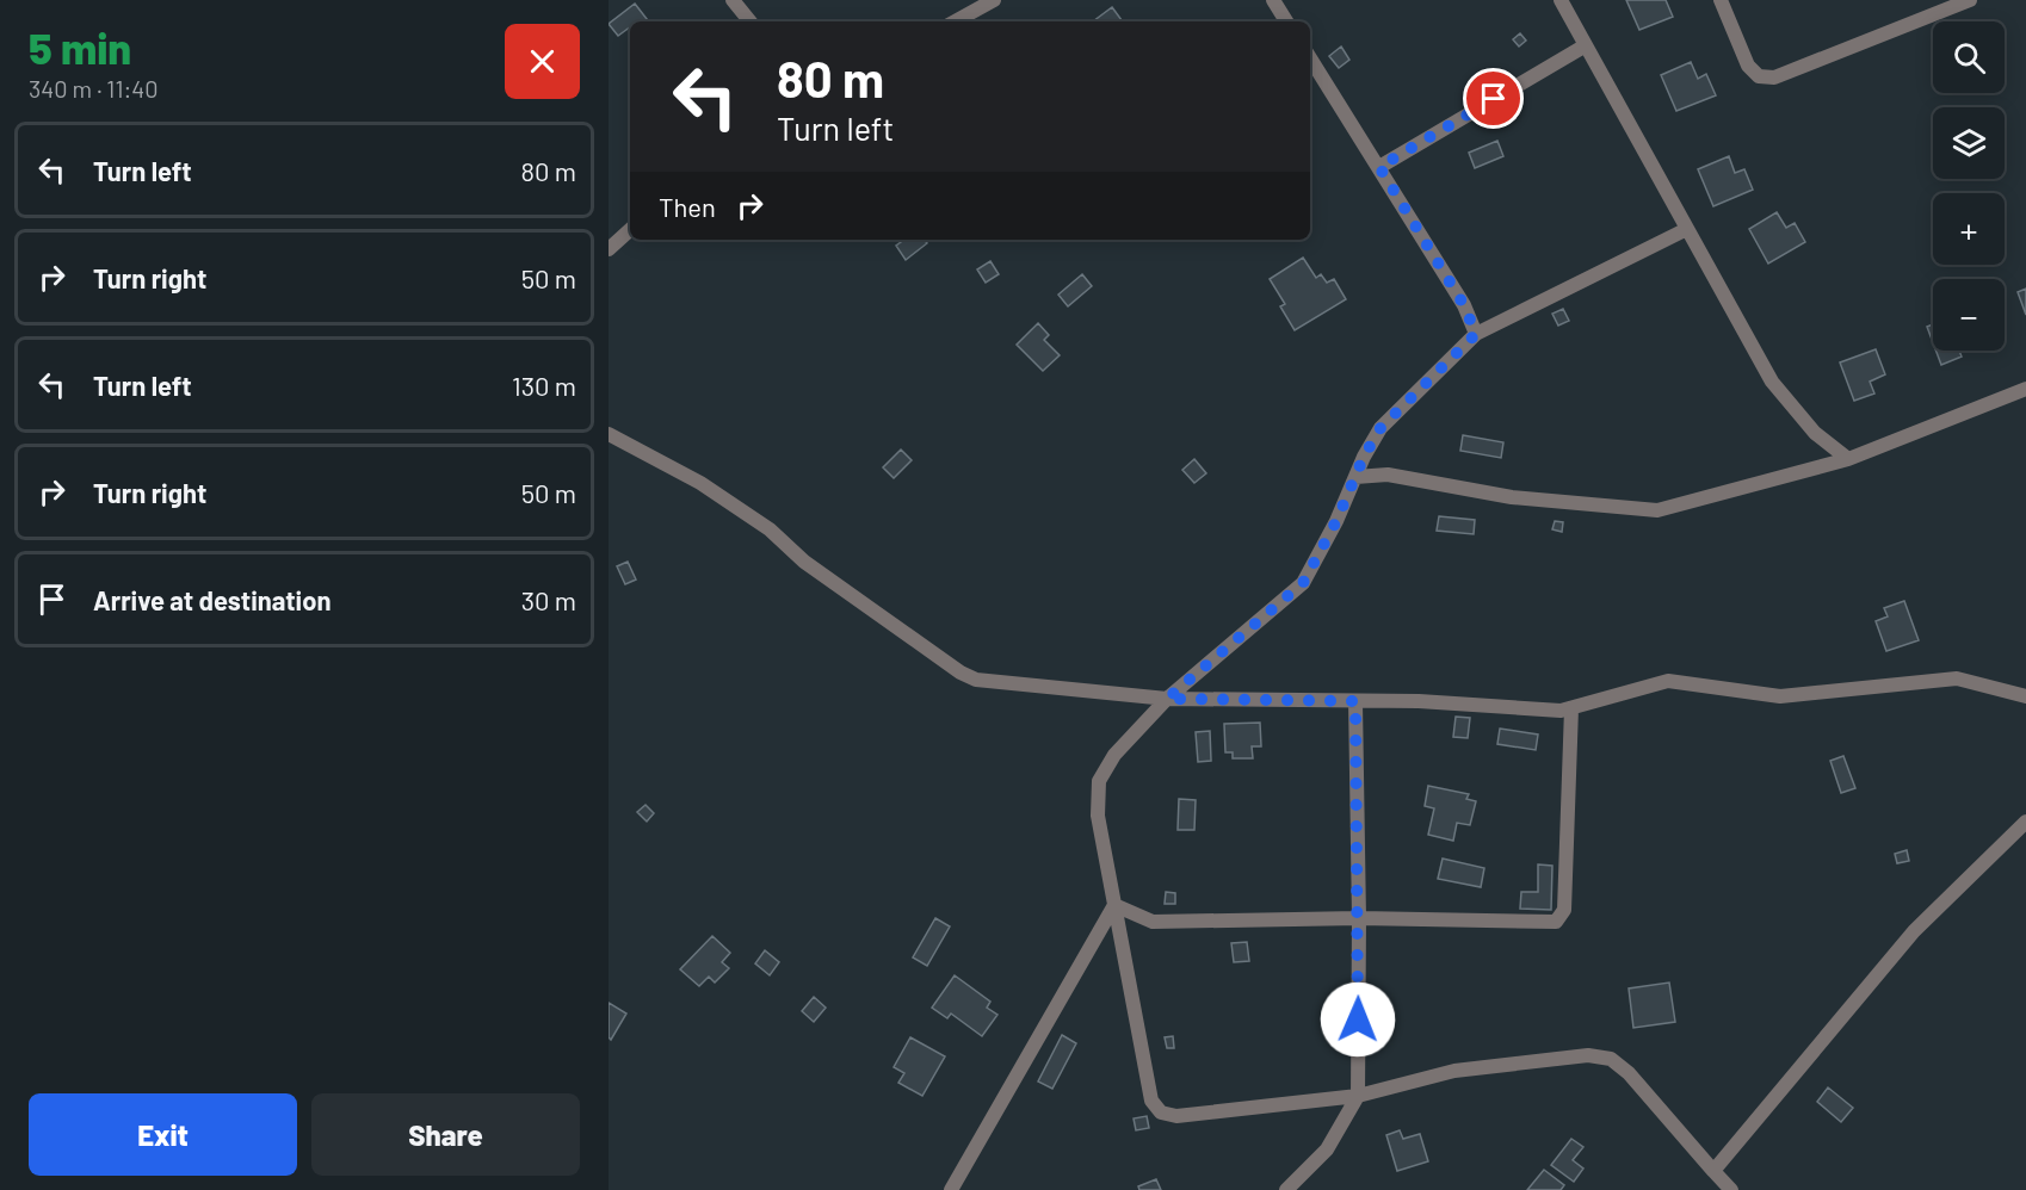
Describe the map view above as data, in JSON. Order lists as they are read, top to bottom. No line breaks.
{"page":{"heading":["5 min","340 m · 11:40"],"map_buttons":["+","−"],"turn":["80 m","Turn left"],"list":[{"name":"Turn left","value":"80 m"},{"name":"Turn right","value":"50 m"},{"name":"Turn left","value":"130 m"},{"name":"Turn right","value":"50 m"},{"name":"Arrive at destination","value":"30 m"}],"then":"Then","buttons":["Exit","Share"]}}
